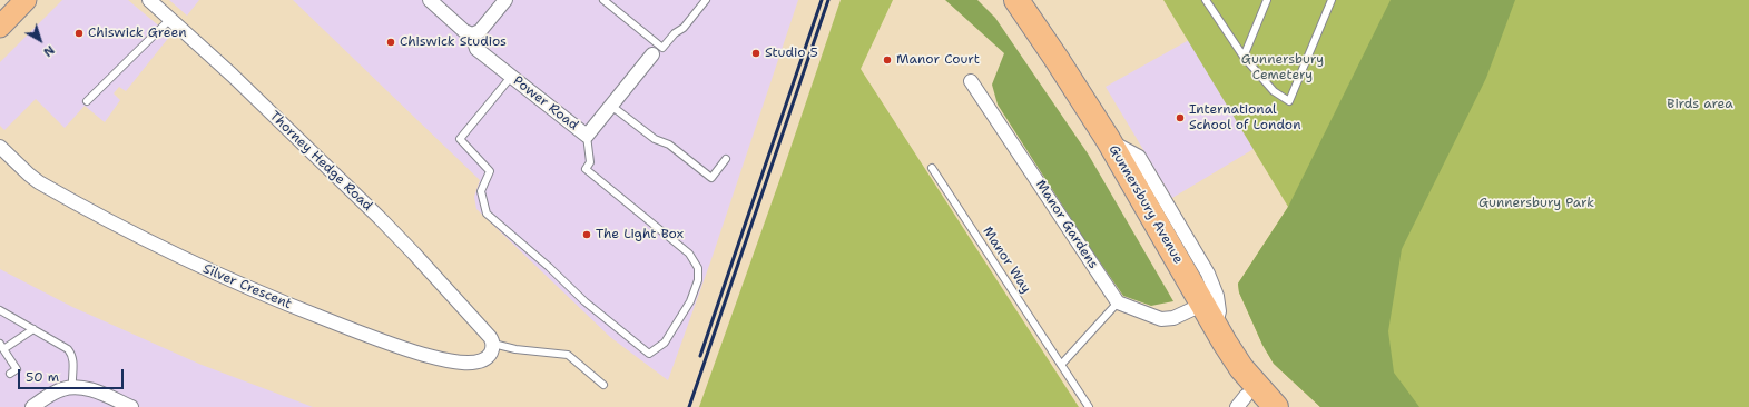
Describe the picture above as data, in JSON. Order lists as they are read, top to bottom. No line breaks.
{"streets":{"highway":["Gunnersbury Avenue"],"street":["Power Road","Thorney Hedge Road","Manor Gardens","Silver Crescent"],"lane":["Manor Way"]},"crossings":[["Thorney Hedge Road","Silver Crescent"]],"parks":["Gunnersbury Cemetery","Birds area","Gunnersbury Park"],"places":["Chiswick Green","Chiswick Studios","Studio 5","Manor Court","International School of London","The Light Box"],"scale_bar":"50 m","north":"bottom right"}
